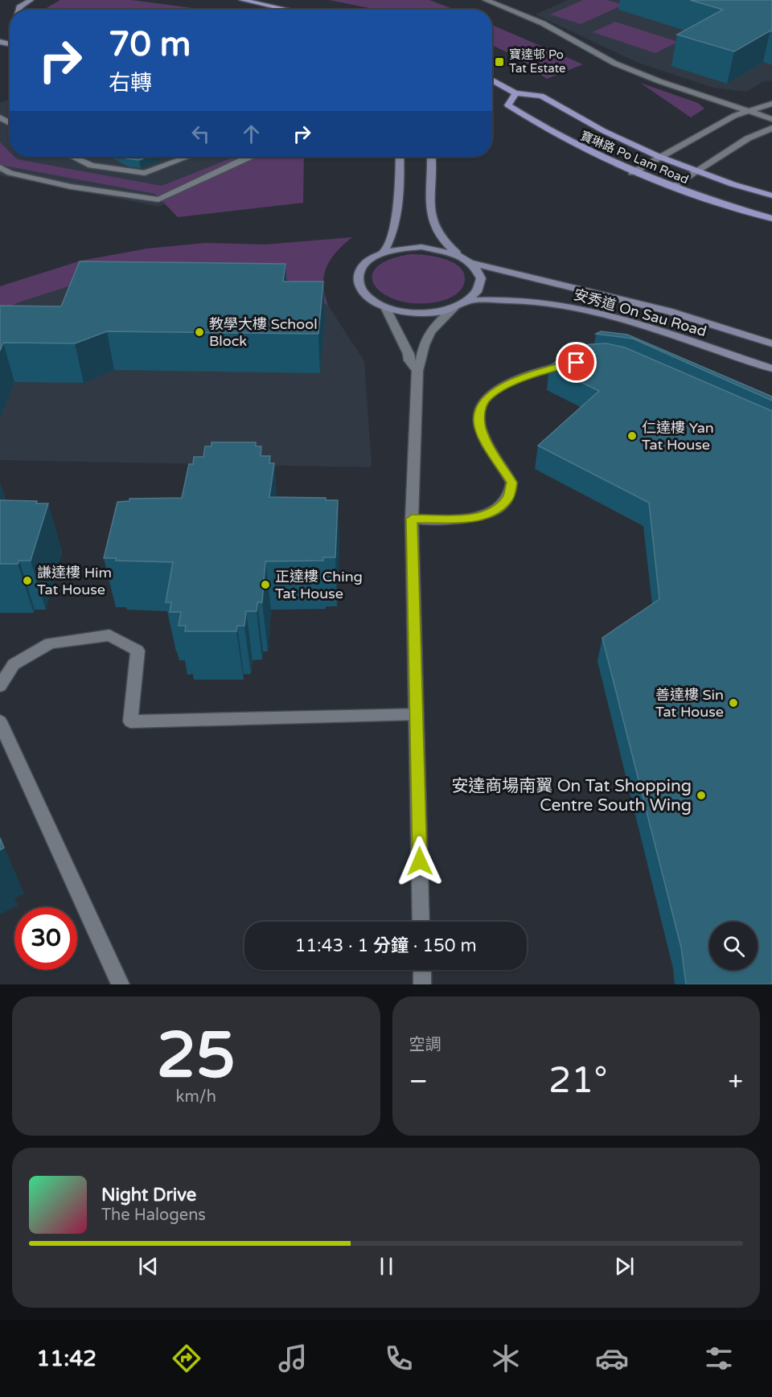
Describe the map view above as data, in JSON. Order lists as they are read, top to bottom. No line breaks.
{"streets":{"main road":["寶琳路 Po Lam Road","安秀道 On Sau Road"]},"places":{"transit":["寶達邨 Po Tat Estate"],"other":["教學大樓 School Block","仁達樓 Yan Tat House","謙達樓 Him Tat House","正達樓 Ching Tat House","善達樓 Sin Tat House","安達商場南翼 On Tat Shopping Centre South Wing"]},"page":{"turn":["70 m","右轉"],"limit":"30","trip":"11:43 · 1 分鐘 · 150 m","tile":[["25","km/h"],"空調"],"heat":["−","21°","+"],"song":["Night Drive","The Halogens"],"tabs":"11:42"}}
